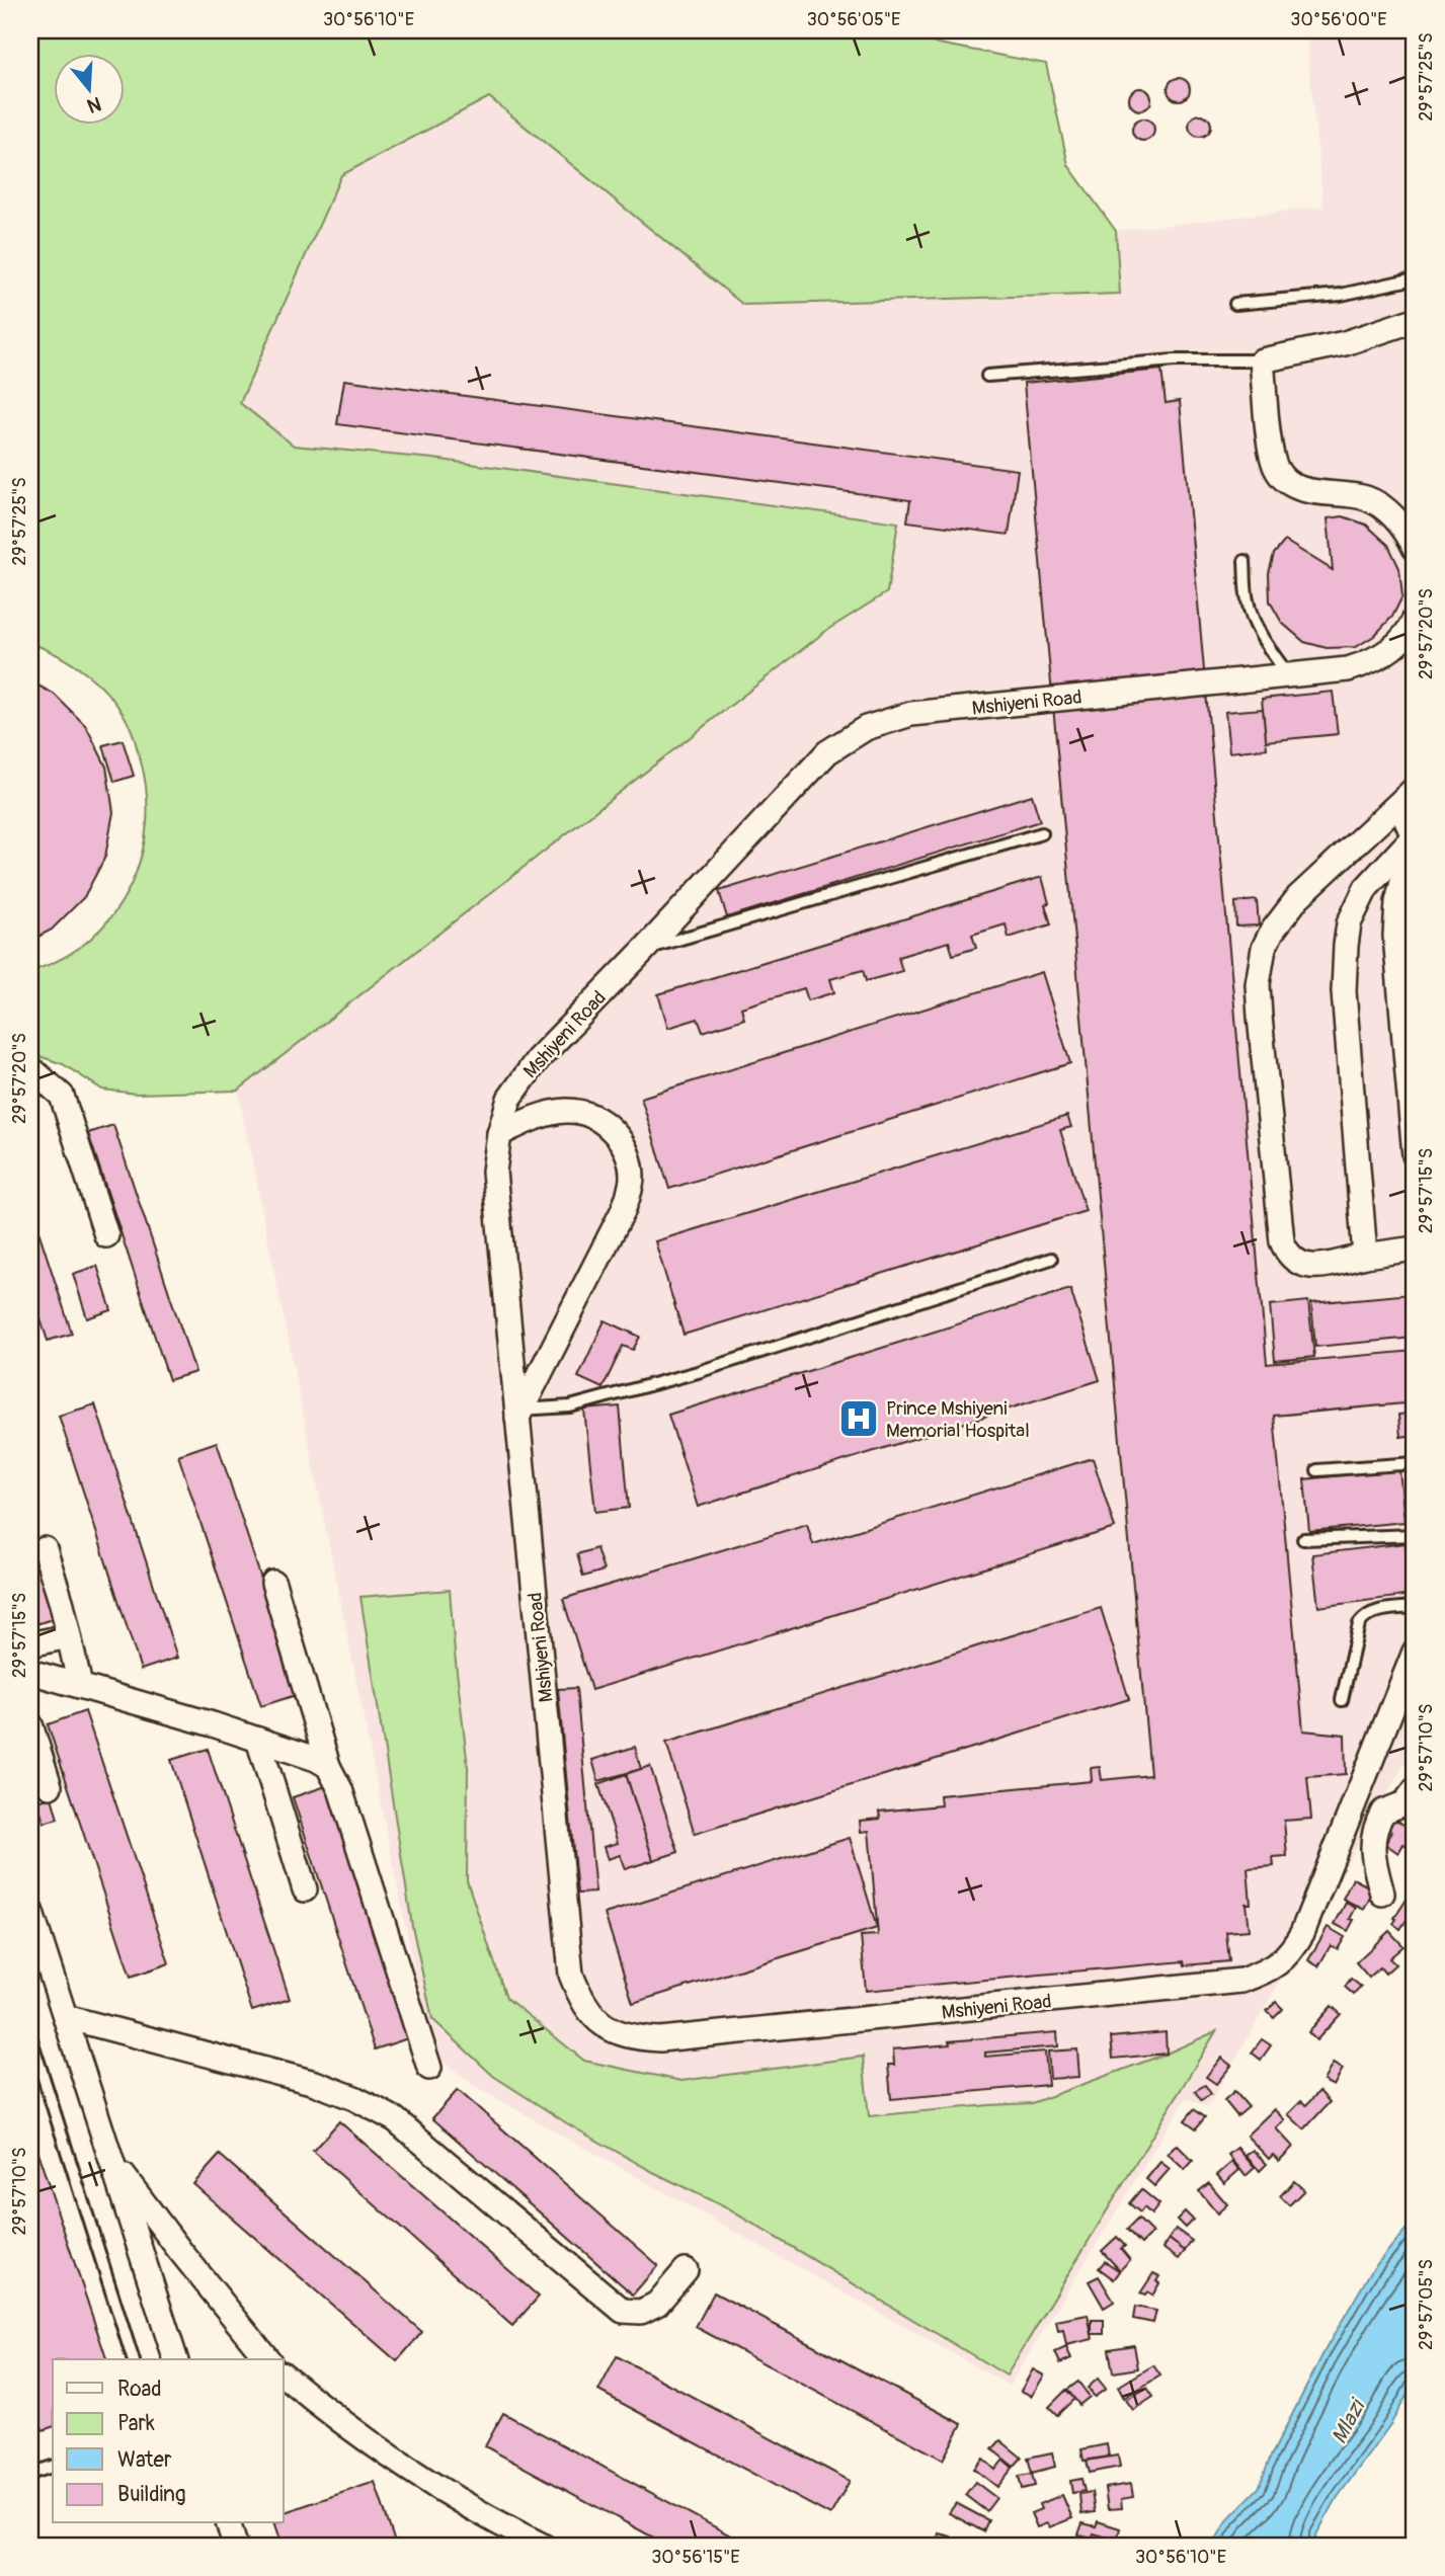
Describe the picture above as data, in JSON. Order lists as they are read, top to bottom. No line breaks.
{"streets":{"street":["Mshiyeni Road"]},"water":["Mlazi"],"places":{"hospital":["Prince Mshiyeni Memorial Hospital"]},"legend":["Road","Park","Water","Building"],"north":"bottom","coordinates":["30°56'10\"E","30°56'05\"E","30°56'00\"E","29°57'25\"S","29°57'20\"S","29°57'15\"S","29°57'10\"S","29°57'05\"S","30°56'15\"E"]}
